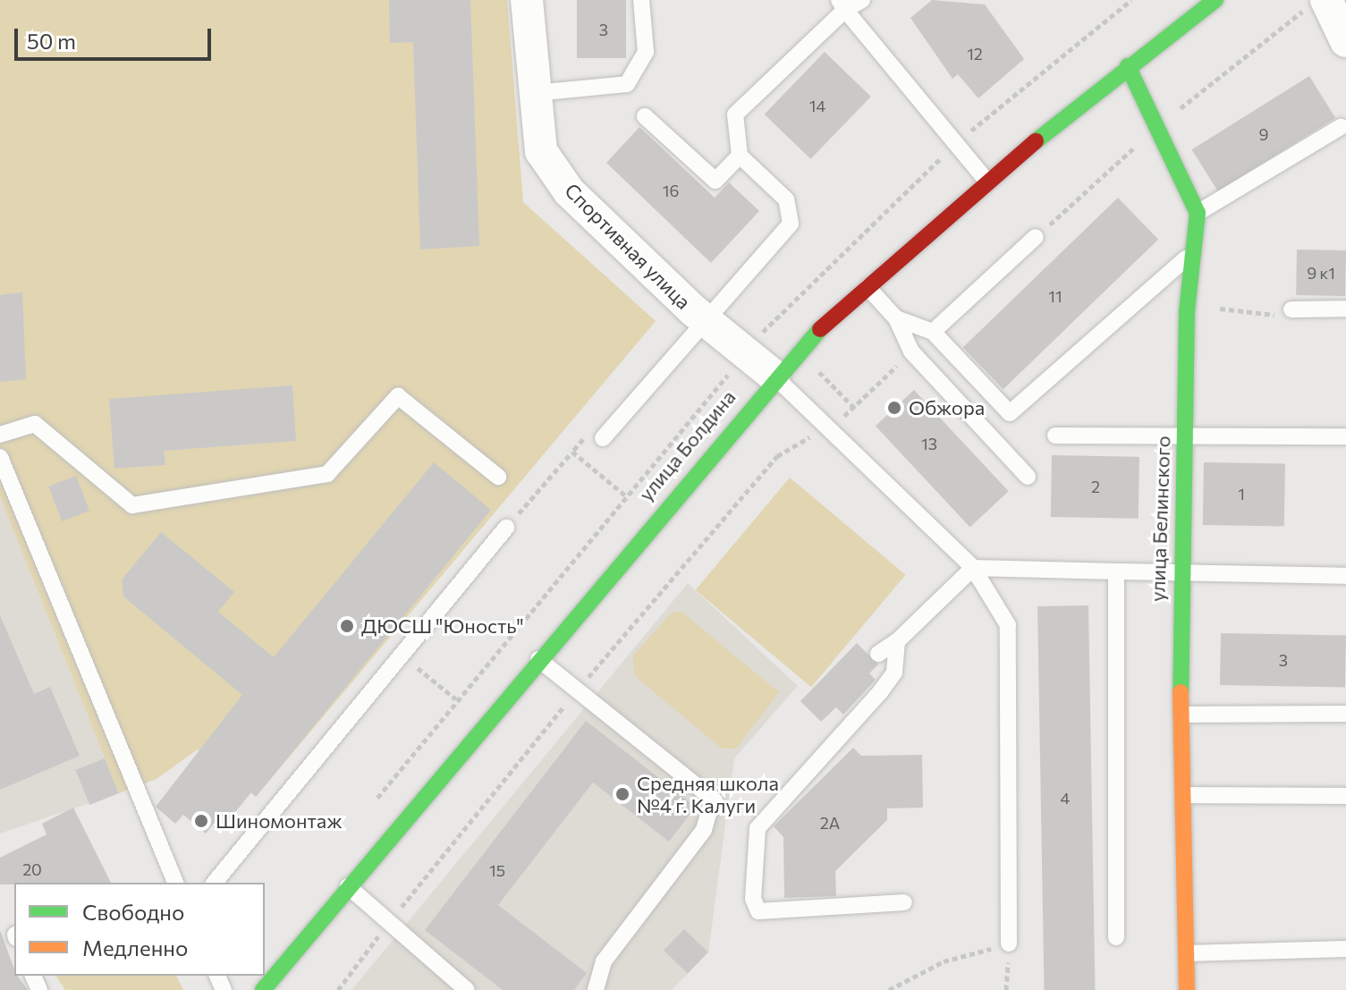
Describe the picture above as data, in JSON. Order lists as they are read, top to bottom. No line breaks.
{"streets":{"main road":["улица Болдина","улица Белинского"],"street":["Спортивная улица"]},"crossings":[["Спортивная улица","улица Болдина"]],"places":["Обжора","ДЮСШ \"Юность\"","Средняя школа №4 г. Калуги","Шиномонтаж"],"house_numbers":["3","12","14","9","16","9 к1","11","13","2","1","3","4","2А","20","15"],"legend":["Свободно","Медленно"],"scale_bar":"50 m"}
